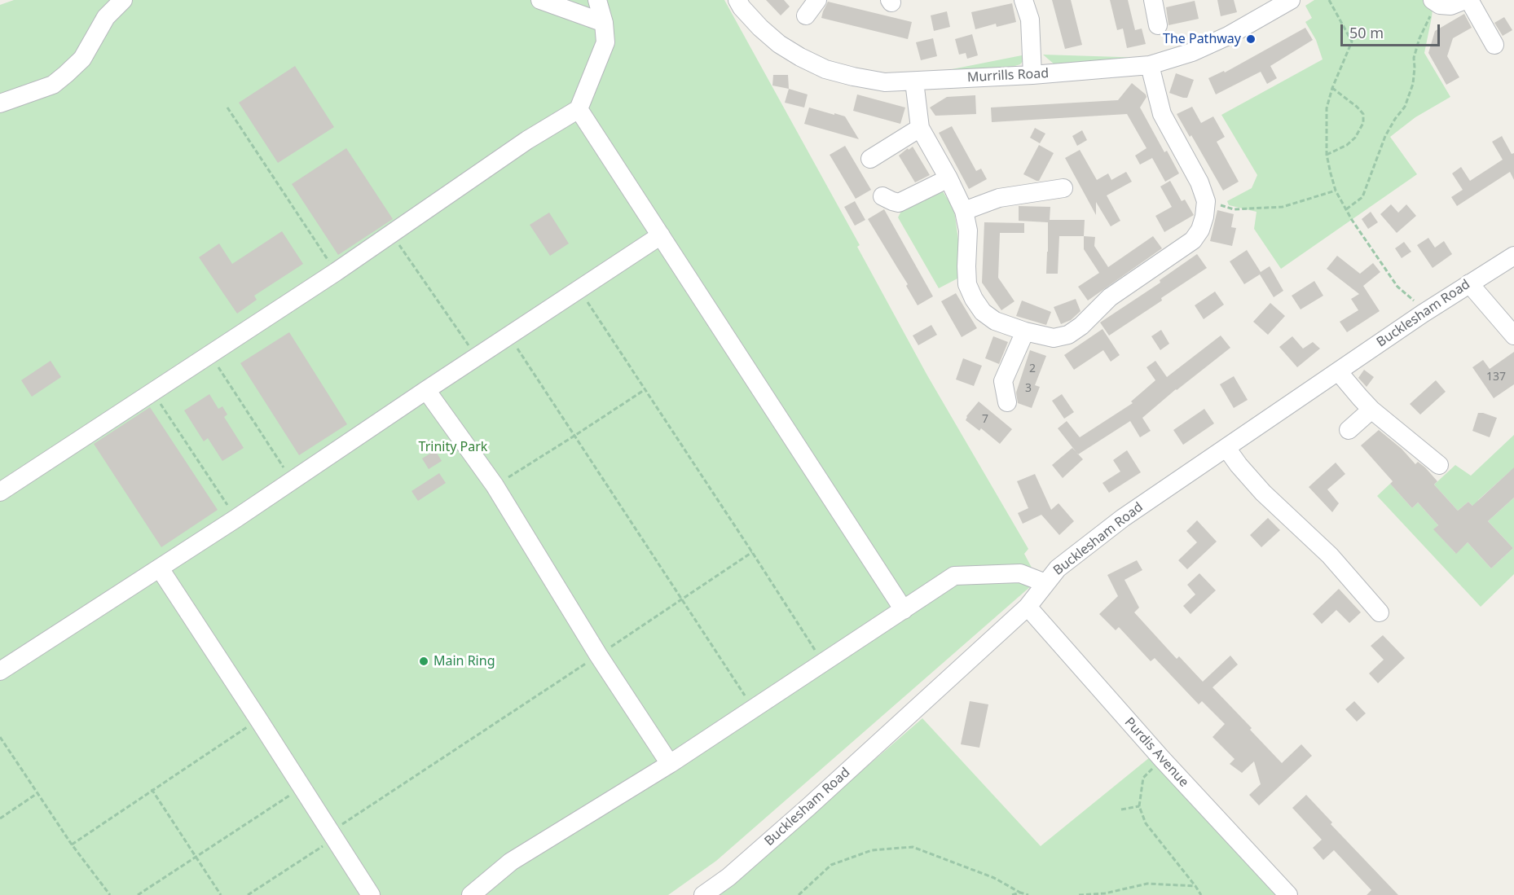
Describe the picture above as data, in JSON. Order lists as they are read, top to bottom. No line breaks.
{"streets":{"street":["Murrills Road","Bucklesham Road","Purdis Avenue"]},"crossings":[["Bucklesham Road","Purdis Avenue"]],"parks":["Trinity Park"],"places":["The Pathway","Main Ring"],"house_numbers":["2","137","3","7"],"scale_bar":"50 m"}
